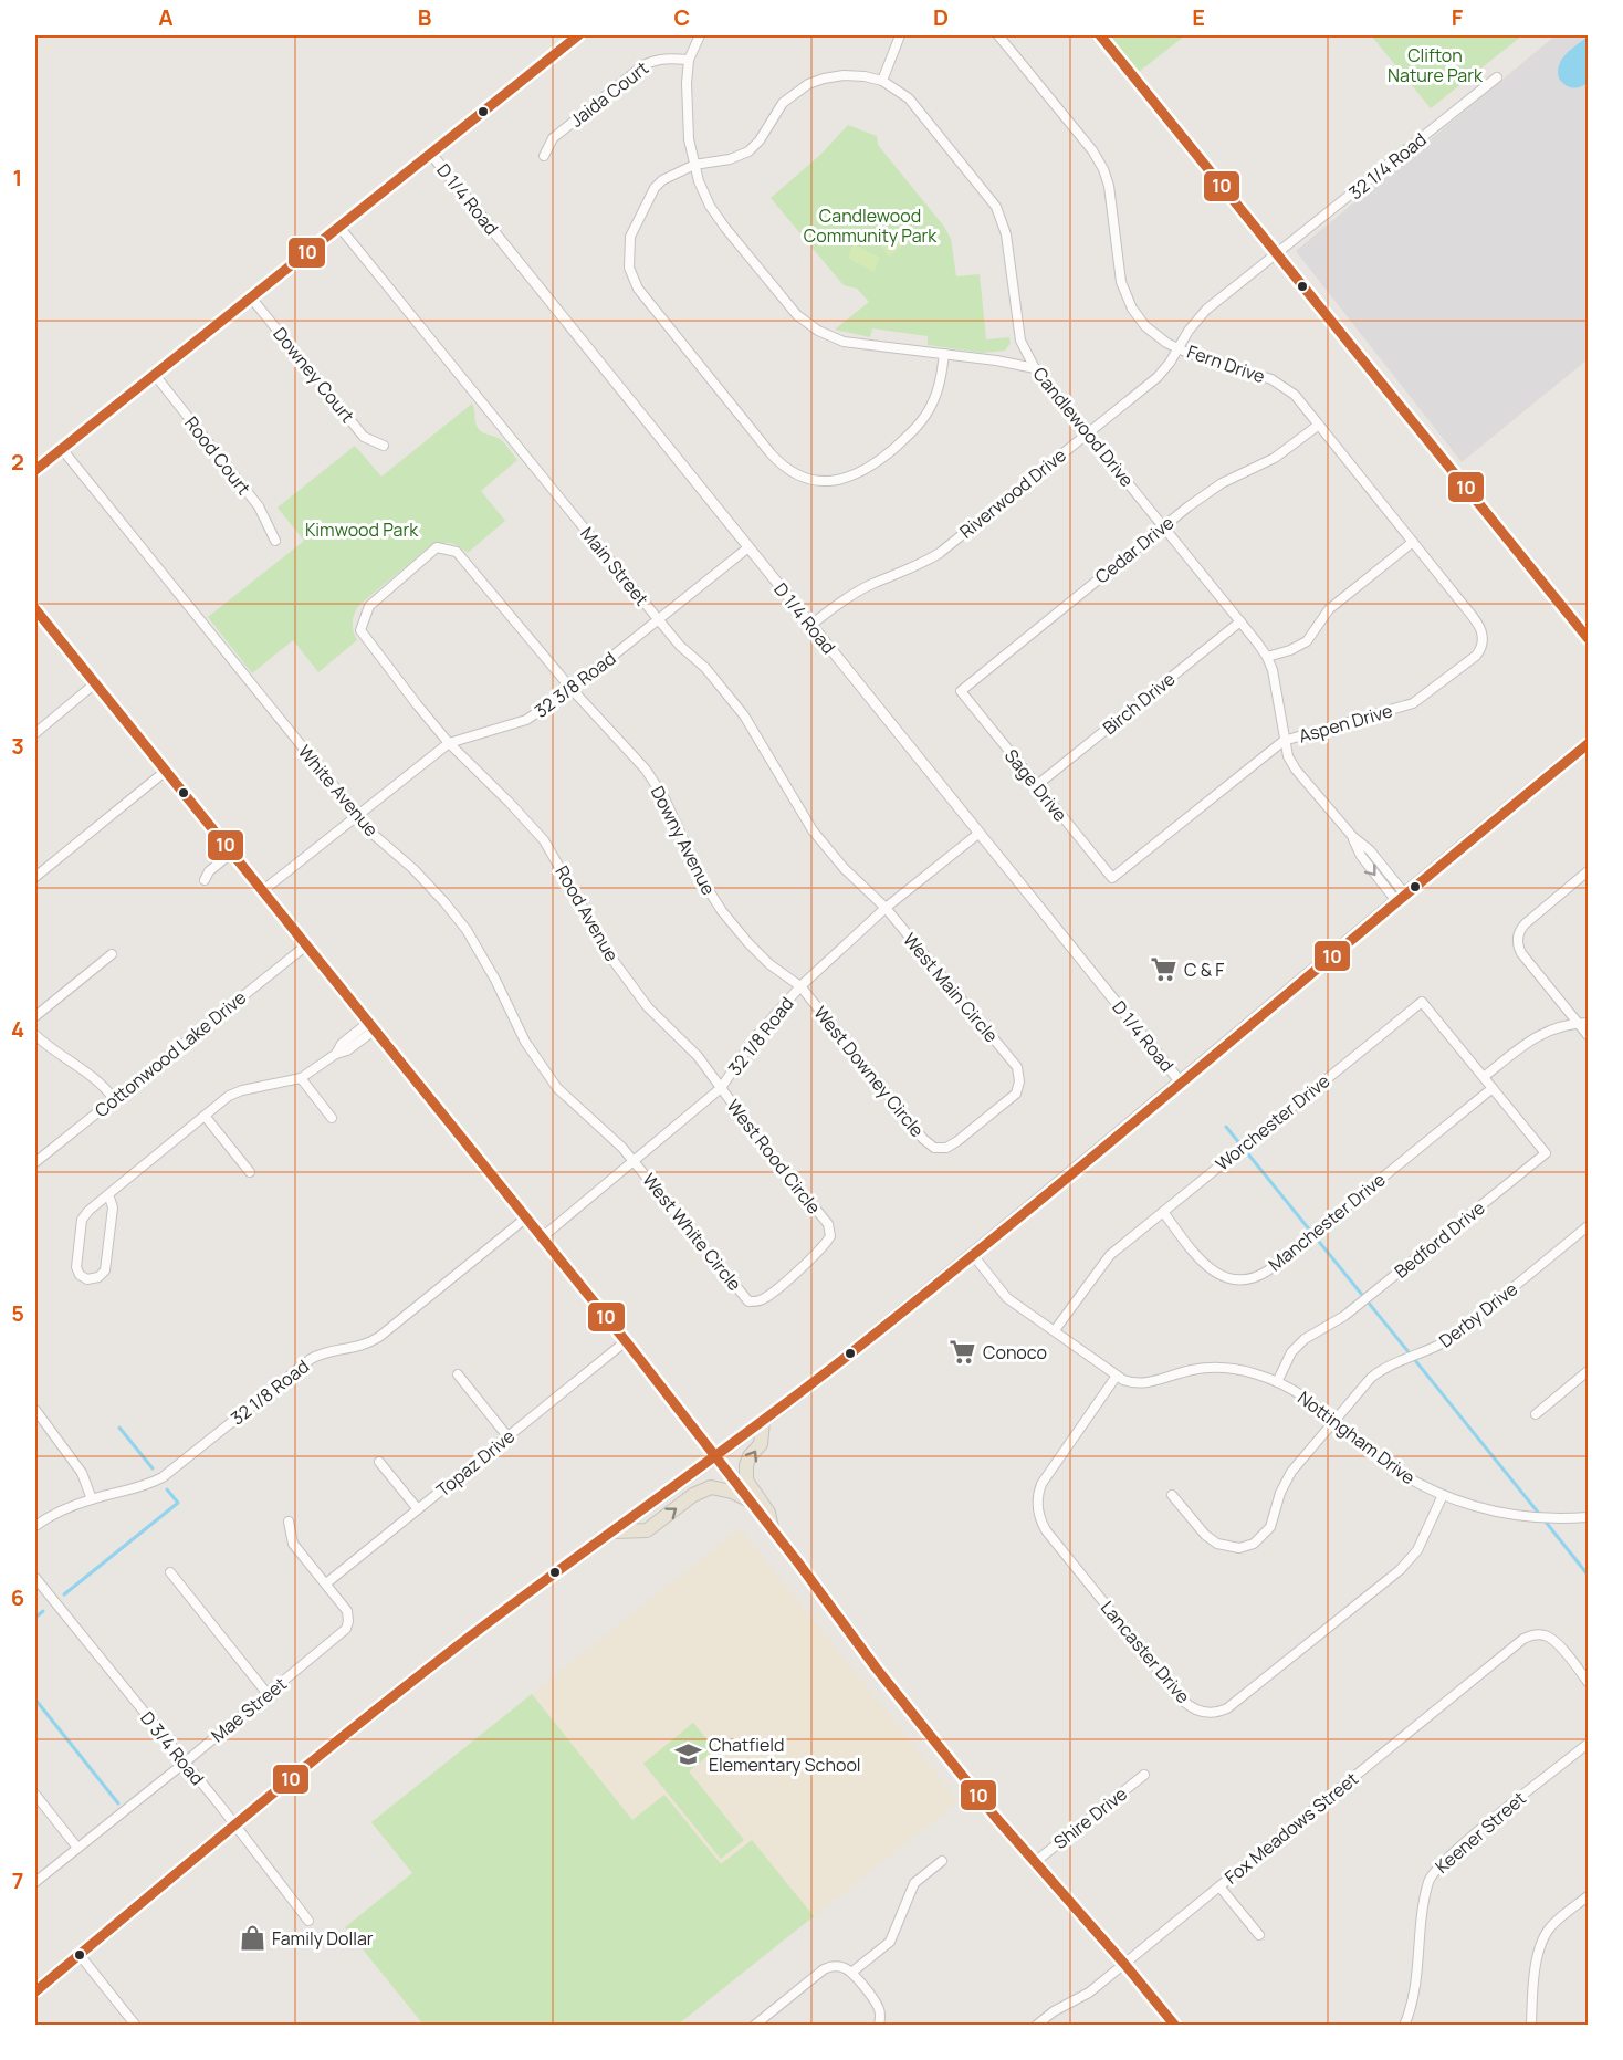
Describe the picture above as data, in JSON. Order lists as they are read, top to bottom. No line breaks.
{"streets":{"street":["Jaida Court","32 1/4 Road","D 1/4 Road","Fern Drive","Downey Court","Candlewood Drive","Rood Court","Riverwood Drive","Cedar Drive","Main Street","32 3/8 Road","Birch Drive","Aspen Drive","Sage Drive","White Avenue","Downy Avenue","Rood Avenue","West Main Circle","32 1/8 Road","Cottonwood Lake Drive","West Downey Circle","Worchester Drive","West Rood Circle","Manchester Drive","West White Circle","Bedford Drive","Derby Drive","Nottingham Drive","Topaz Drive","Lancaster Drive","Mae Street","D 3/4 Road","Shire Drive","Fox Meadows Street","Keener Street"]},"crossings":[["32 1/4 Road","Riverwood Drive"],["D 1/4 Road","Riverwood Drive"],["D 1/4 Road","32 3/8 Road"],["D 1/4 Road","32 1/8 Road"],["Fern Drive","Riverwood Drive"],["Fern Drive","Cedar Drive"],["Fern Drive","Aspen Drive"],["Candlewood Drive","Riverwood Drive"],["Candlewood Drive","Cedar Drive"],["Candlewood Drive","Birch Drive"],["Candlewood Drive","Aspen Drive"],["Cedar Drive","Sage Drive"],["Main Street","32 3/8 Road"],["Main Street","West Main Circle"],["Main Street","32 1/8 Road"],["32 3/8 Road","White Avenue"],["32 3/8 Road","Downy Avenue"],["32 3/8 Road","Rood Avenue"],["Birch Drive","Sage Drive"],["Aspen Drive","Sage Drive"],["White Avenue","32 1/8 Road"],["White Avenue","West White Circle"],["Downy Avenue","Rood Avenue"],["Downy Avenue","32 1/8 Road"],["Downy Avenue","West Downey Circle"],["Rood Avenue","32 1/8 Road"],["Rood Avenue","West Rood Circle"],["West Main Circle","32 1/8 Road"],["West Main Circle","West Downey Circle"],["32 1/8 Road","West Downey Circle"],["32 1/8 Road","West Rood Circle"],["32 1/8 Road","West White Circle"],["Worchester Drive","Manchester Drive"],["Worchester Drive","Bedford Drive"],["Worchester Drive","Nottingham Drive"],["West Rood Circle","West White Circle"],["Manchester Drive","Bedford Drive"],["Bedford Drive","Nottingham Drive"],["Derby Drive","Nottingham Drive"],["Nottingham Drive","Lancaster Drive"],["Topaz Drive","Mae Street"],["Mae Street","D 3/4 Road"]],"parks":["Clifton Nature Park","Candlewood Community Park","Kimwood Park"],"places":{"supermarket":["C & F","Conoco"],"school or university":["Chatfield Elementary School"],"shop":["Family Dollar"]},"lines":["transit line 10"],"grid":{"columns":["A","B","C","D","E","F"],"rows":["1","2","3","4","5","6","7"]}}
